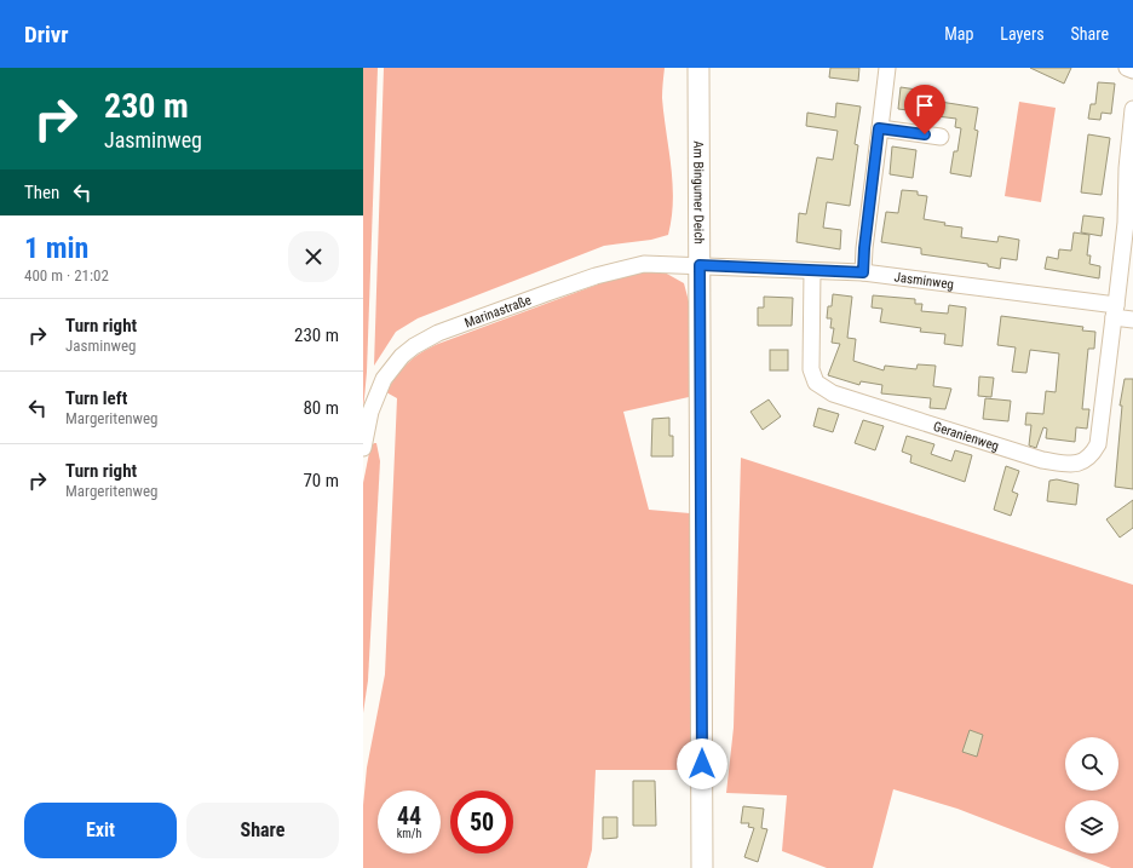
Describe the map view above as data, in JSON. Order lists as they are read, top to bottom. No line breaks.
{"streets":{"main road":["Am Bingumer Deich"],"street":["Jasminweg","Marinastraße","Geranienweg"]},"crossings":[["Am Bingumer Deich","Jasminweg"],["Am Bingumer Deich","Marinastraße"],["Jasminweg","Marinastraße"],["Jasminweg","Geranienweg"]],"page":{"header":"Drivr","nav":["Map","Layers","Share"],"turn":["230 m","Jasminweg"],"then":"Then","heading":["1 min","400 m · 21:02"],"list":[{"name":"Turn right","note":"Jasminweg","value":"230 m"},{"name":"Turn left","note":"Margeritenweg","value":"80 m"},{"name":"Turn right","note":"Margeritenweg","value":"70 m"}],"speed":"44 km/h","limit":"50","buttons":["Exit","Share"]}}
